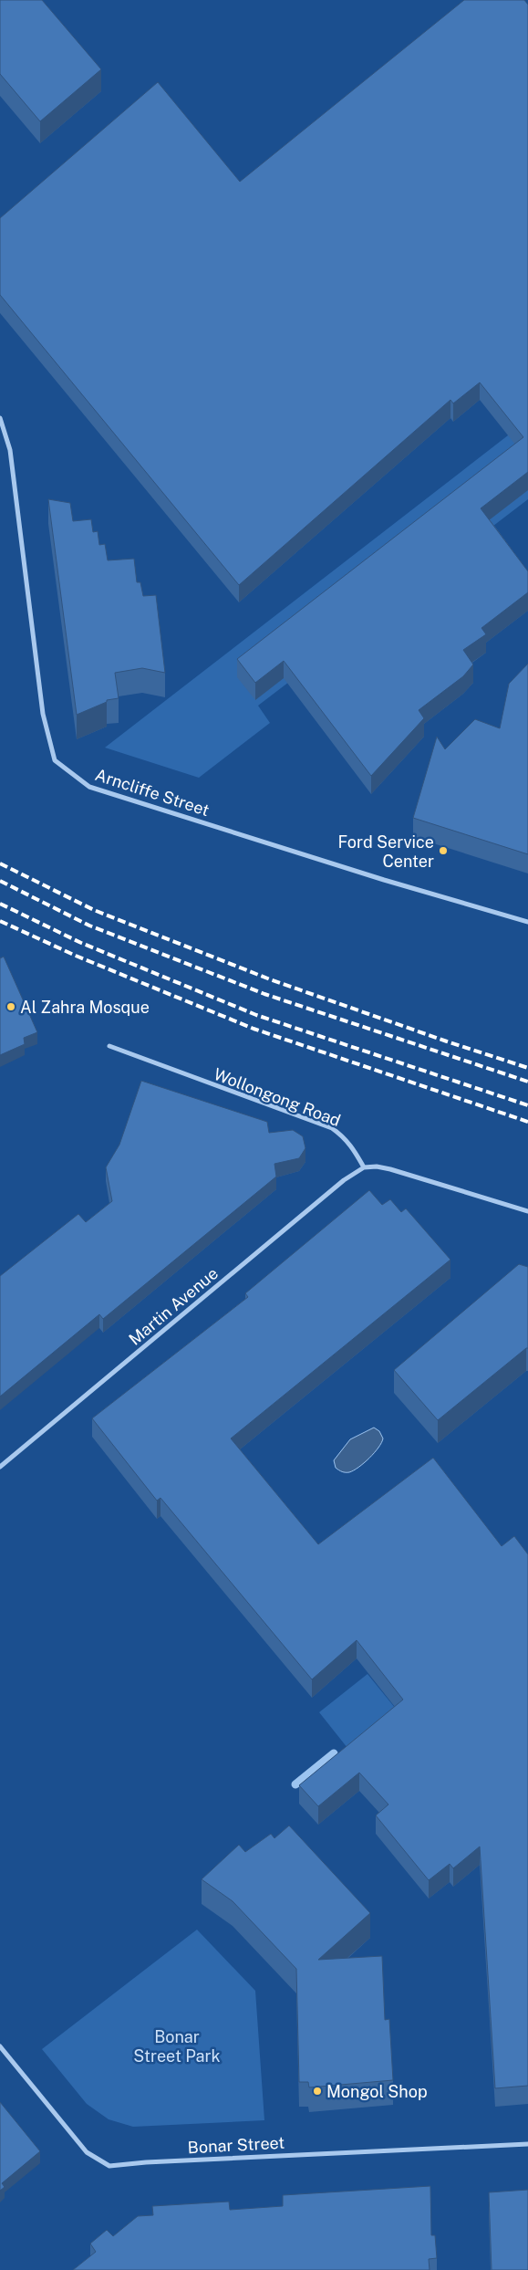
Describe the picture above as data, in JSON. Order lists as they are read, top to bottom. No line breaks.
{"streets":{"street":["Arncliffe Street","Wollongong Road","Martin Avenue","Bonar Street"]},"crossings":[["Wollongong Road","Martin Avenue"]],"parks":["Bonar Street Park"],"places":["Ford Service Center","Al Zahra Mosque","Mongol Shop"]}
